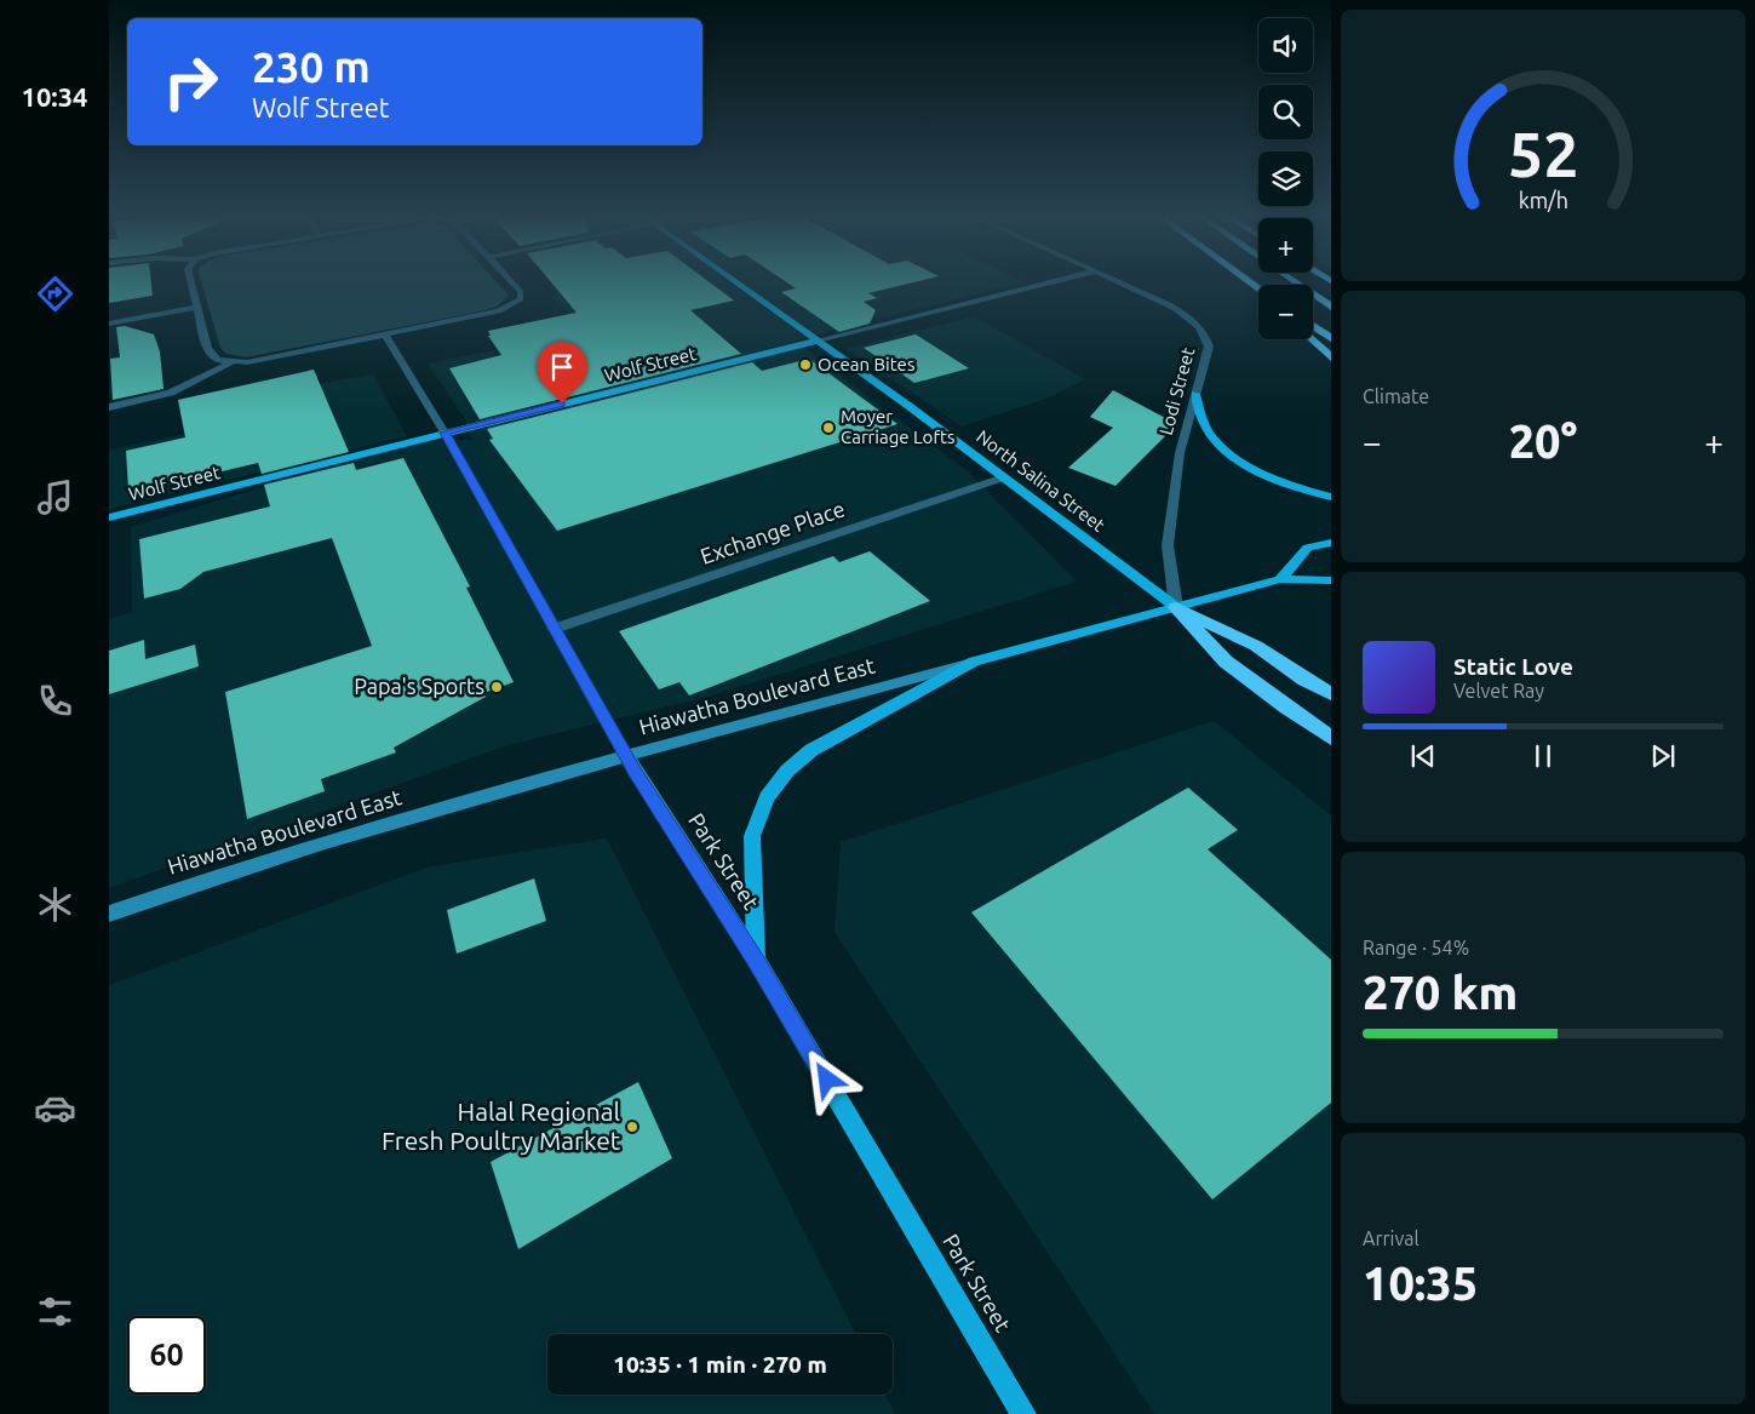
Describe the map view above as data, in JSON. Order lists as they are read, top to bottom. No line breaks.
{"streets":{"main road":["Wolf Street","North Salina Street","Hiawatha Boulevard East","Park Street"],"street":["Lodi Street","Exchange Place"]},"crossings":[["Wolf Street","North Salina Street"],["Wolf Street","Park Street"],["Lodi Street","North Salina Street"],["Lodi Street","Hiawatha Boulevard East"],["North Salina Street","Exchange Place"],["North Salina Street","Hiawatha Boulevard East"],["Exchange Place","Park Street"],["Hiawatha Boulevard East","Park Street"]],"places":["Ocean Bites","Moyer Carriage Lofts","Papa's Sports","Halal Regional Fresh Poultry Market"],"page":{"tabs":"10:34","map_buttons":["+","−"],"turn":["230 m","Wolf Street"],"tile":["Climate",["Range · 54%","270 km"],["Arrival","10:35"]],"heat":["−","20°","+"],"song":["Static Love","Velvet Ray"],"limit":"60","trip":"10:35 · 1 min · 270 m","gauge":["52","km/h"]}}
